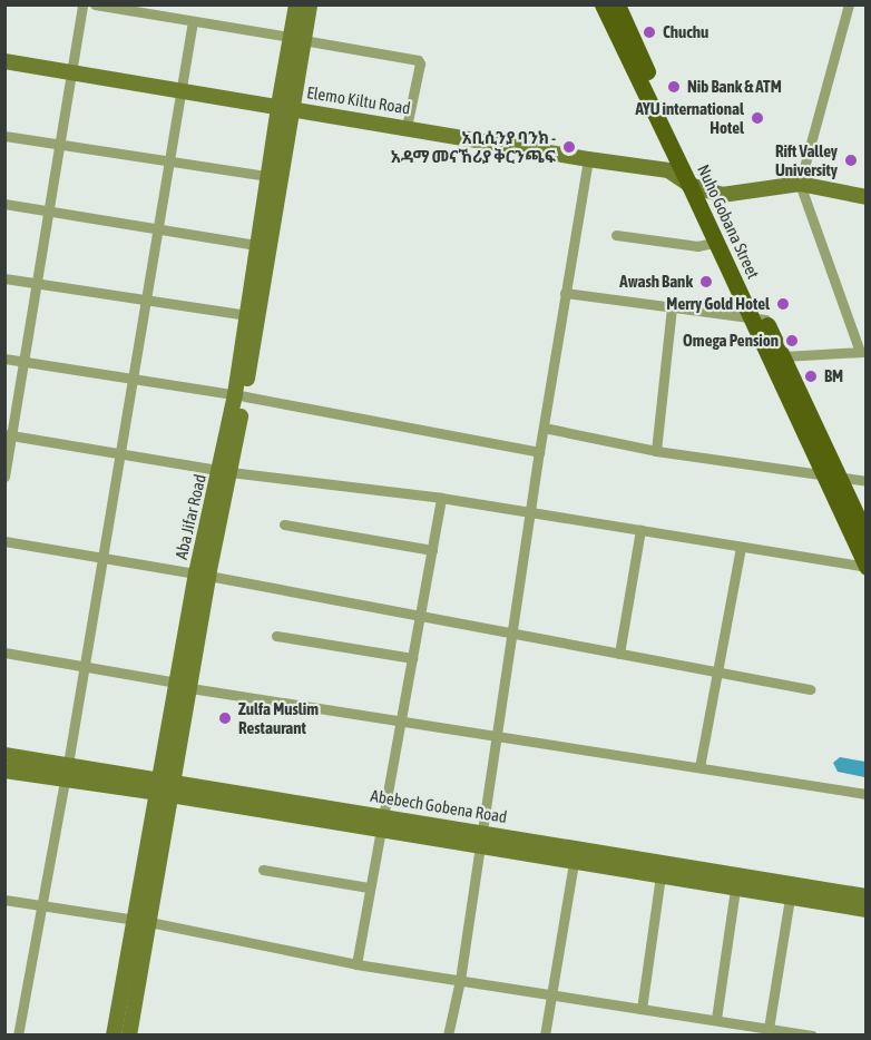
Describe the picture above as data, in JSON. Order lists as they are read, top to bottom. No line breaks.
{"streets":{"main road":["Nuho Gobana Street"],"street":["Elemo Kiltu Road","Aba Jifar Road","Abebech Gobena Road"]},"crossings":[["Elemo Kiltu Road","Nuho Gobana Street"],["Elemo Kiltu Road","Aba Jifar Road"],["Aba Jifar Road","Abebech Gobena Road"]],"places":["Chuchu","Nib Bank & ATM","AYU international Hotel","አቢሲንያ ባንክ - አዳማ መናኸሪያ ቅርንጫፍ","Rift Valley University","Awash Bank","Merry Gold Hotel","Omega Pension","BM","Zulfa Muslim Restaurant"]}
